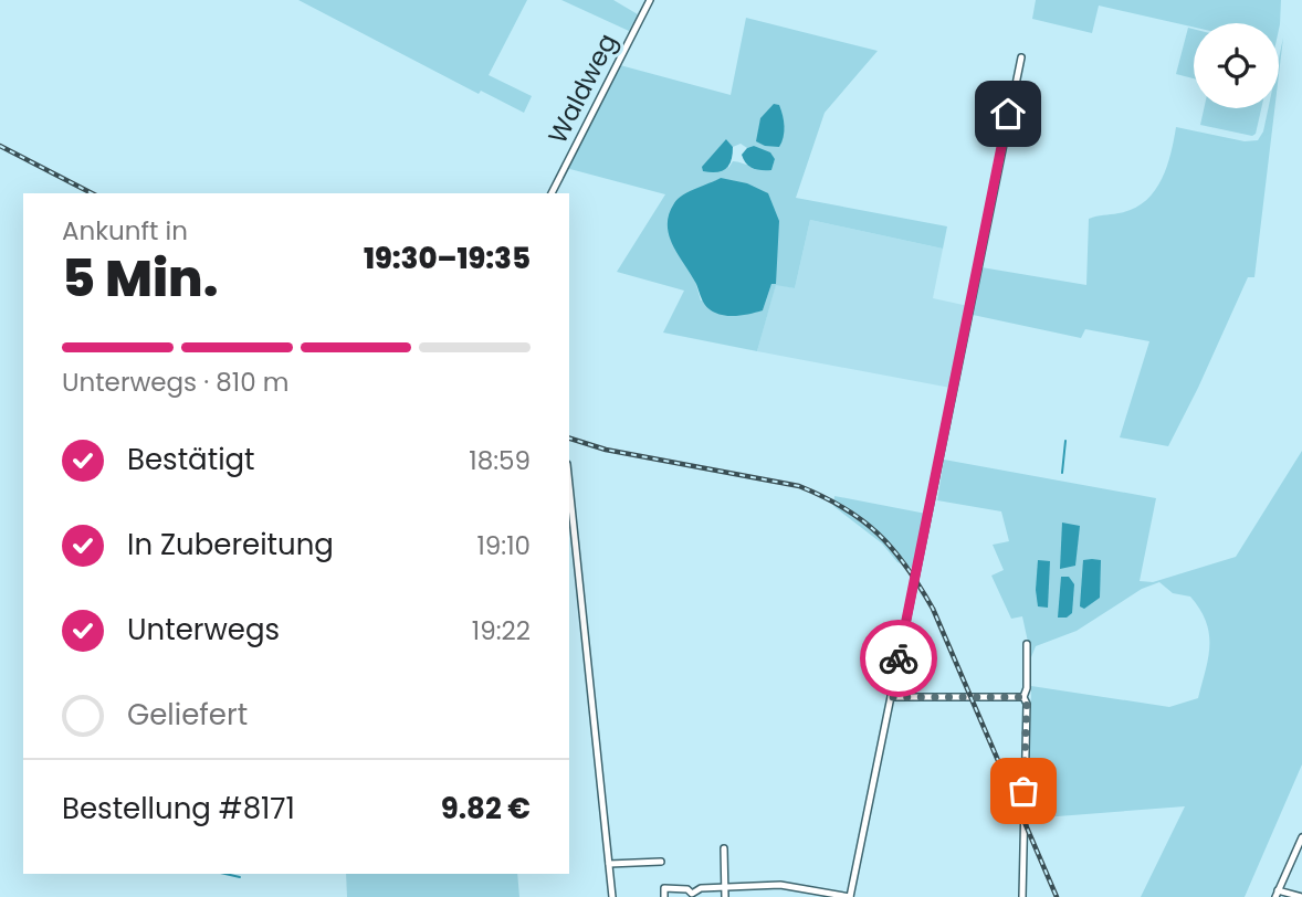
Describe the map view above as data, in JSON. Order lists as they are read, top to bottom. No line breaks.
{"streets":{"street":["Waldweg"]},"page":{"heading":["5 Min.","Ankunft in","19:30–19:35"],"panel":["Bestellung #8171","9.82 €"],"bar":"Unterwegs · 810 m","list":[["Bestätigt","18:59"],["In Zubereitung","19:10"],["Unterwegs","19:22"],"Geliefert"]}}
